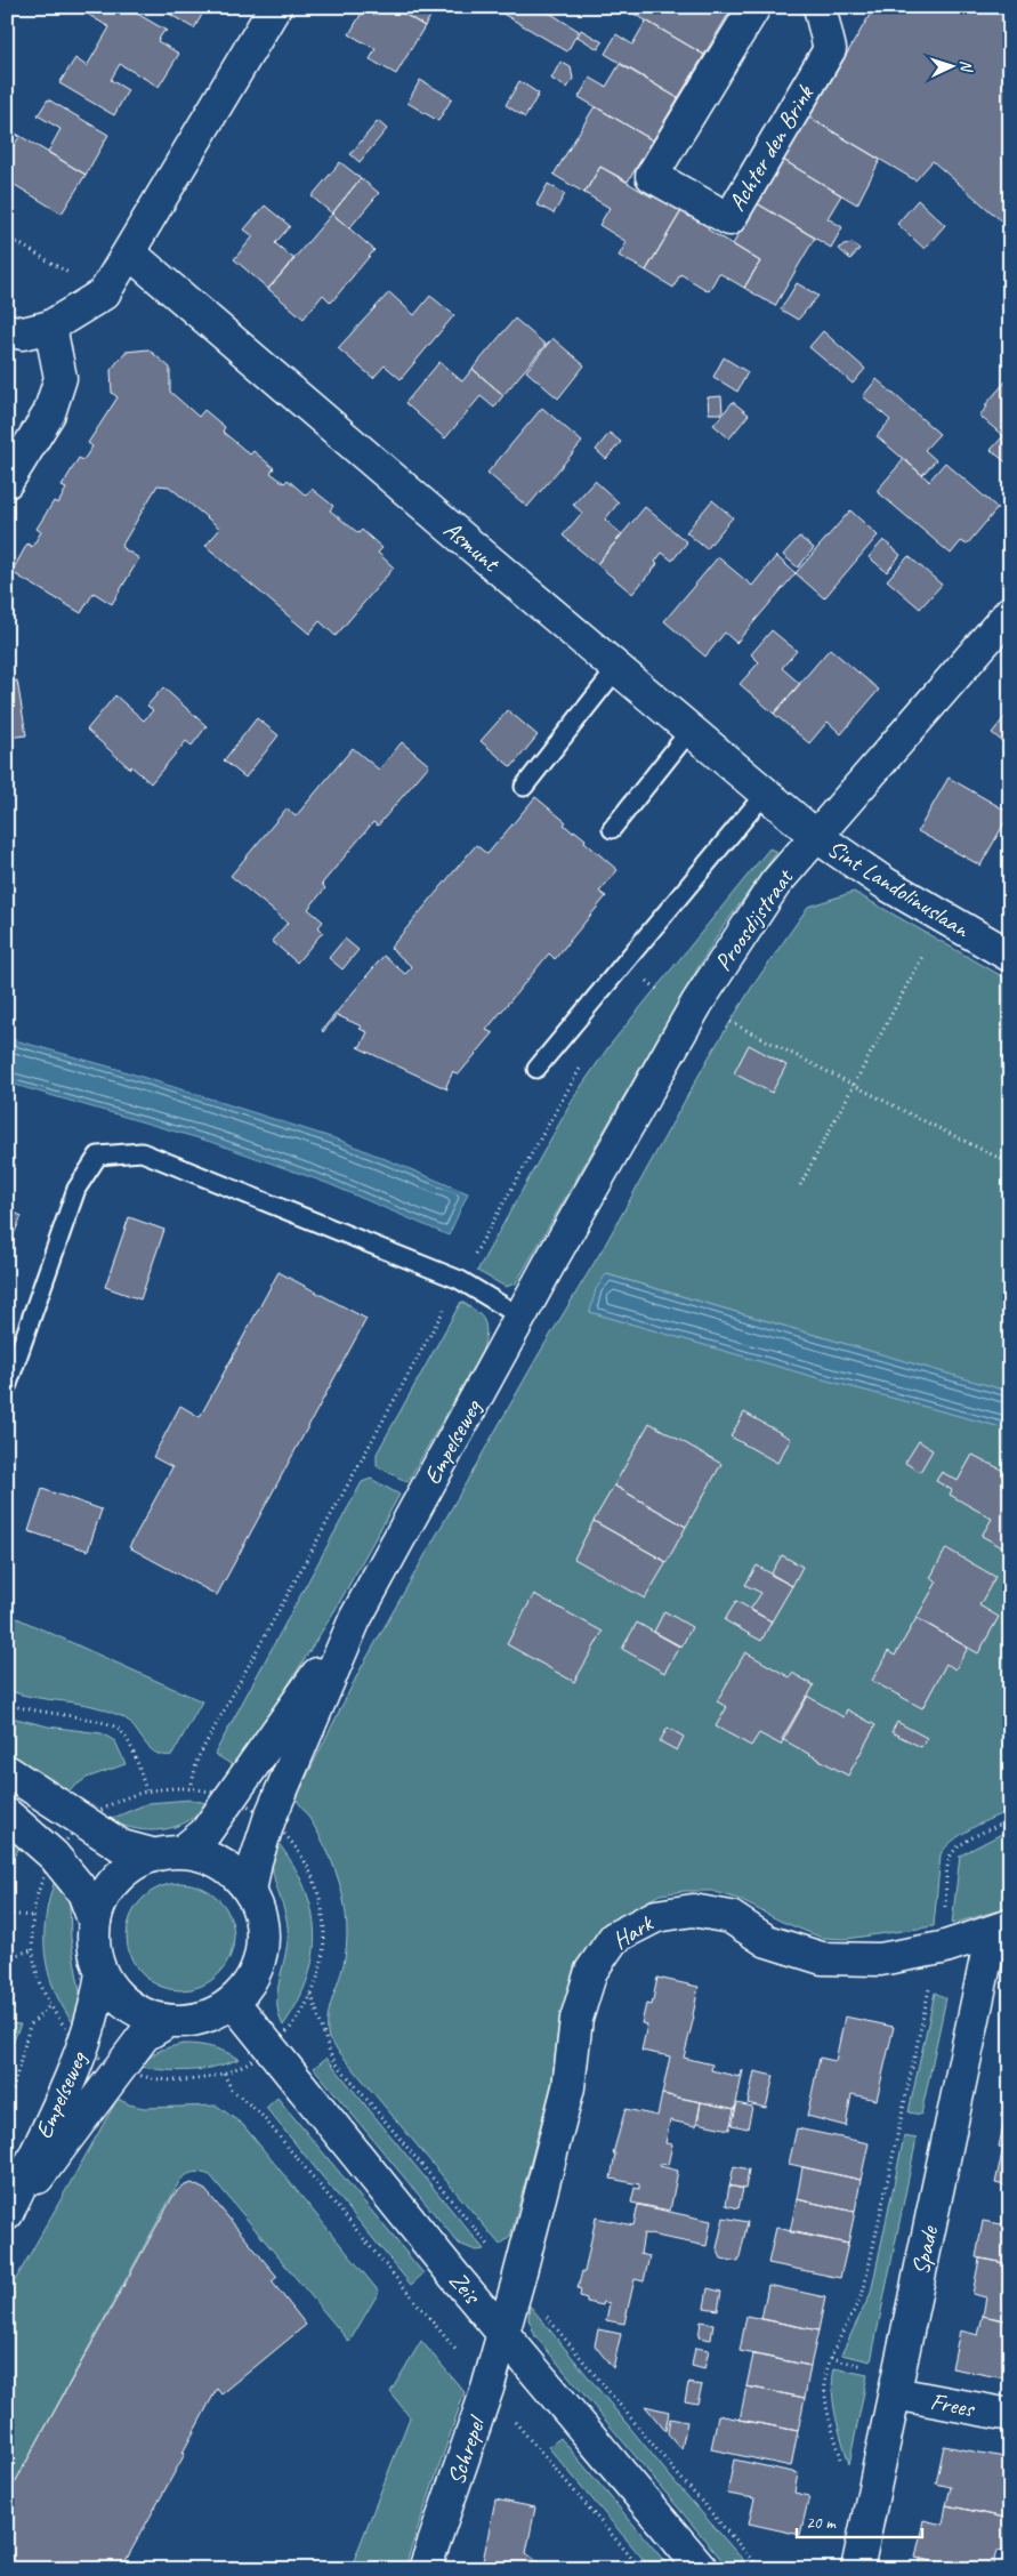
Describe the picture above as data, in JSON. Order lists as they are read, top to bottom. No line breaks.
{"streets":{"street":["Achter den Brink","Asmunt","Sint Landolinuslaan","Proosdijstraat","Empelseweg","Hark","Spade","Zeis","Frees","Schrepel"]},"crossings":[["Asmunt","Sint Landolinuslaan"],["Asmunt","Proosdijstraat"],["Sint Landolinuslaan","Proosdijstraat"],["Proosdijstraat","Empelseweg"],["Empelseweg","Zeis"],["Hark","Spade"],["Hark","Zeis"],["Hark","Schrepel"],["Spade","Frees"],["Zeis","Schrepel"]],"scale_bar":"20 m","north":"right"}
